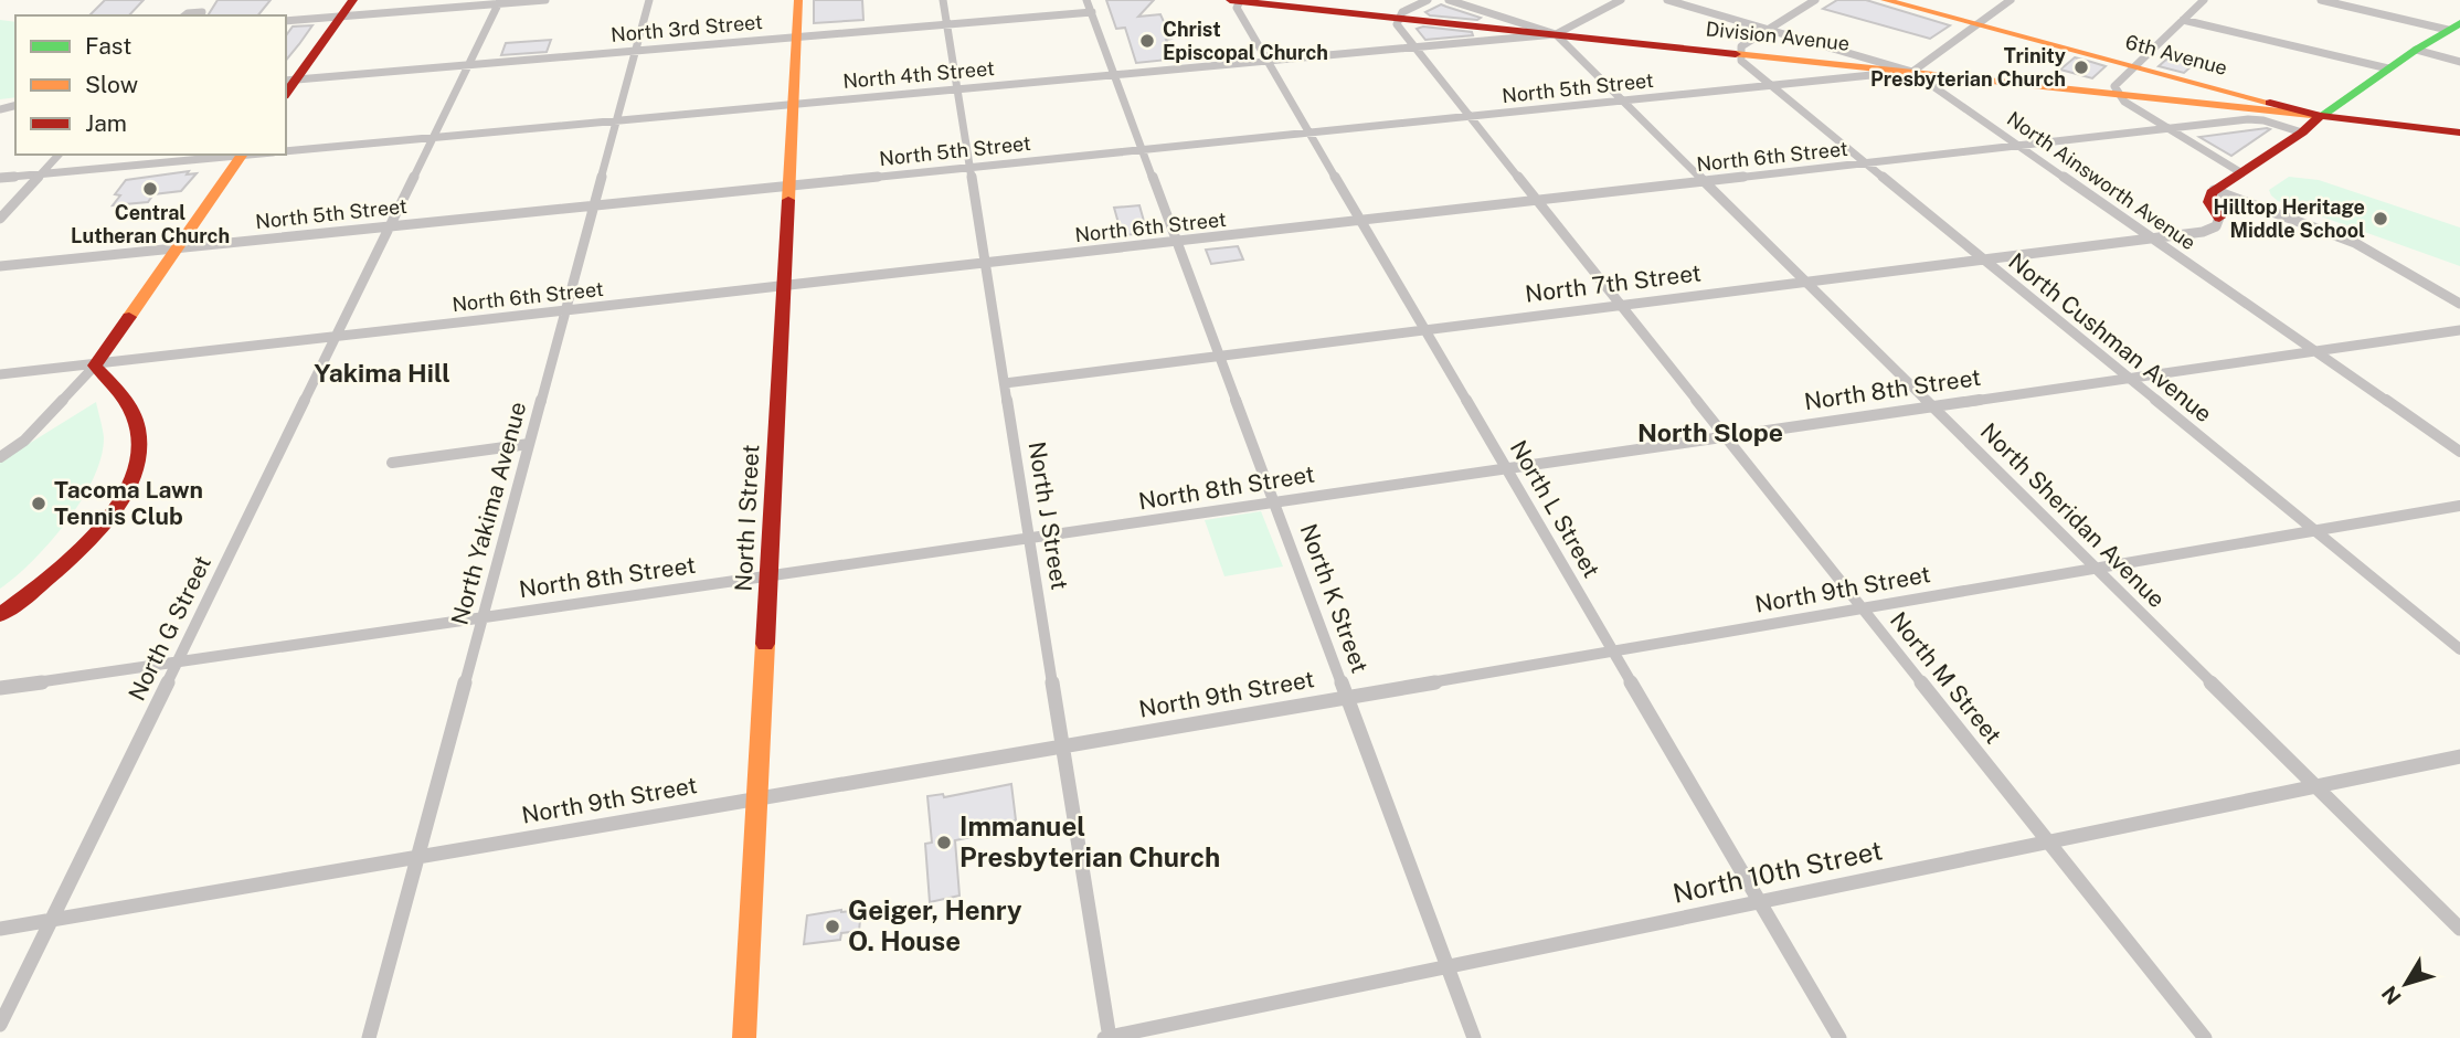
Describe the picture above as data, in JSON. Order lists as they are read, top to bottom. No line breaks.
{"streets":{"main road":["Division Avenue","6th Avenue","North I Street"],"street":["North 3rd Street","North 4th Street","North 5th Street","North 6th Street","North Ainsworth Avenue","North 7th Street","North Cushman Avenue","North 8th Street","North L Street","North Yakima Avenue","North J Street","North Sheridan Avenue","North 9th Street","North K Street","North G Street","North M Street","North 10th Street"]},"crossings":[["North 3rd Street","North Yakima Avenue"],["North 3rd Street","North J Street"],["North 3rd Street","North I Street"],["North 3rd Street","North K Street"],["North 3rd Street","North G Street"],["Division Avenue","6th Avenue"],["Division Avenue","North 4th Street"],["Division Avenue","North 5th Street"],["Division Avenue","North Ainsworth Avenue"],["Division Avenue","North Cushman Avenue"],["Division Avenue","North L Street"],["Division Avenue","North Sheridan Avenue"],["Division Avenue","North M Street"],["North 4th Street","North L Street"],["North 4th Street","North Yakima Avenue"],["North 4th Street","North J Street"],["North 4th Street","North Sheridan Avenue"],["North 4th Street","North I Street"],["North 4th Street","North K Street"],["North 4th Street","North G Street"],["North 4th Street","North M Street"],["North 5th Street","North Ainsworth Avenue"],["North 5th Street","North Cushman Avenue"],["North 5th Street","North L Street"],["North 5th Street","North Yakima Avenue"],["North 5th Street","North J Street"],["North 5th Street","North Sheridan Avenue"],["North 5th Street","North I Street"],["North 5th Street","North K Street"],["North 5th Street","North G Street"],["North 5th Street","North M Street"],["North 6th Street","North Ainsworth Avenue"],["North 6th Street","North Cushman Avenue"],["North 6th Street","North L Street"],["North 6th Street","North Yakima Avenue"],["North 6th Street","North J Street"],["North 6th Street","North Sheridan Avenue"],["North 6th Street","North I Street"],["North 6th Street","North K Street"],["North 6th Street","North G Street"],["North 6th Street","North M Street"],["North Ainsworth Avenue","North 7th Street"],["North Ainsworth Avenue","North 8th Street"],["North 7th Street","North Cushman Avenue"],["North 7th Street","North L Street"],["North 7th Street","North J Street"],["North 7th Street","North Sheridan Avenue"],["North 7th Street","North K Street"],["North 7th Street","North M Street"],["North Cushman Avenue","North 8th Street"],["North Cushman Avenue","North 9th Street"],["North 8th Street","North L Street"],["North 8th Street","North Yakima Avenue"],["North 8th Street","North J Street"],["North 8th Street","North Sheridan Avenue"],["North 8th Street","North I Street"],["North 8th Street","North K Street"],["North 8th Street","North G Street"],["North 8th Street","North M Street"],["North L Street","North 9th Street"],["North L Street","North 10th Street"],["North Yakima Avenue","North 9th Street"],["North J Street","North 9th Street"],["North J Street","North 10th Street"],["North Sheridan Avenue","North 9th Street"],["North Sheridan Avenue","North 10th Street"],["North I Street","North 9th Street"],["North 9th Street","North K Street"],["North 9th Street","North G Street"],["North 9th Street","North M Street"],["North K Street","North 10th Street"],["North M Street","North 10th Street"]],"districts":["Yakima Hill","North Slope"],"places":["Christ Episcopal Church","Trinity Presbyterian Church","Central Lutheran Church","Hilltop Heritage Middle School","Tacoma Lawn Tennis Club","Immanuel Presbyterian Church","Geiger, Henry O. House"],"legend":["Fast","Slow","Jam"],"north":"bottom left"}
